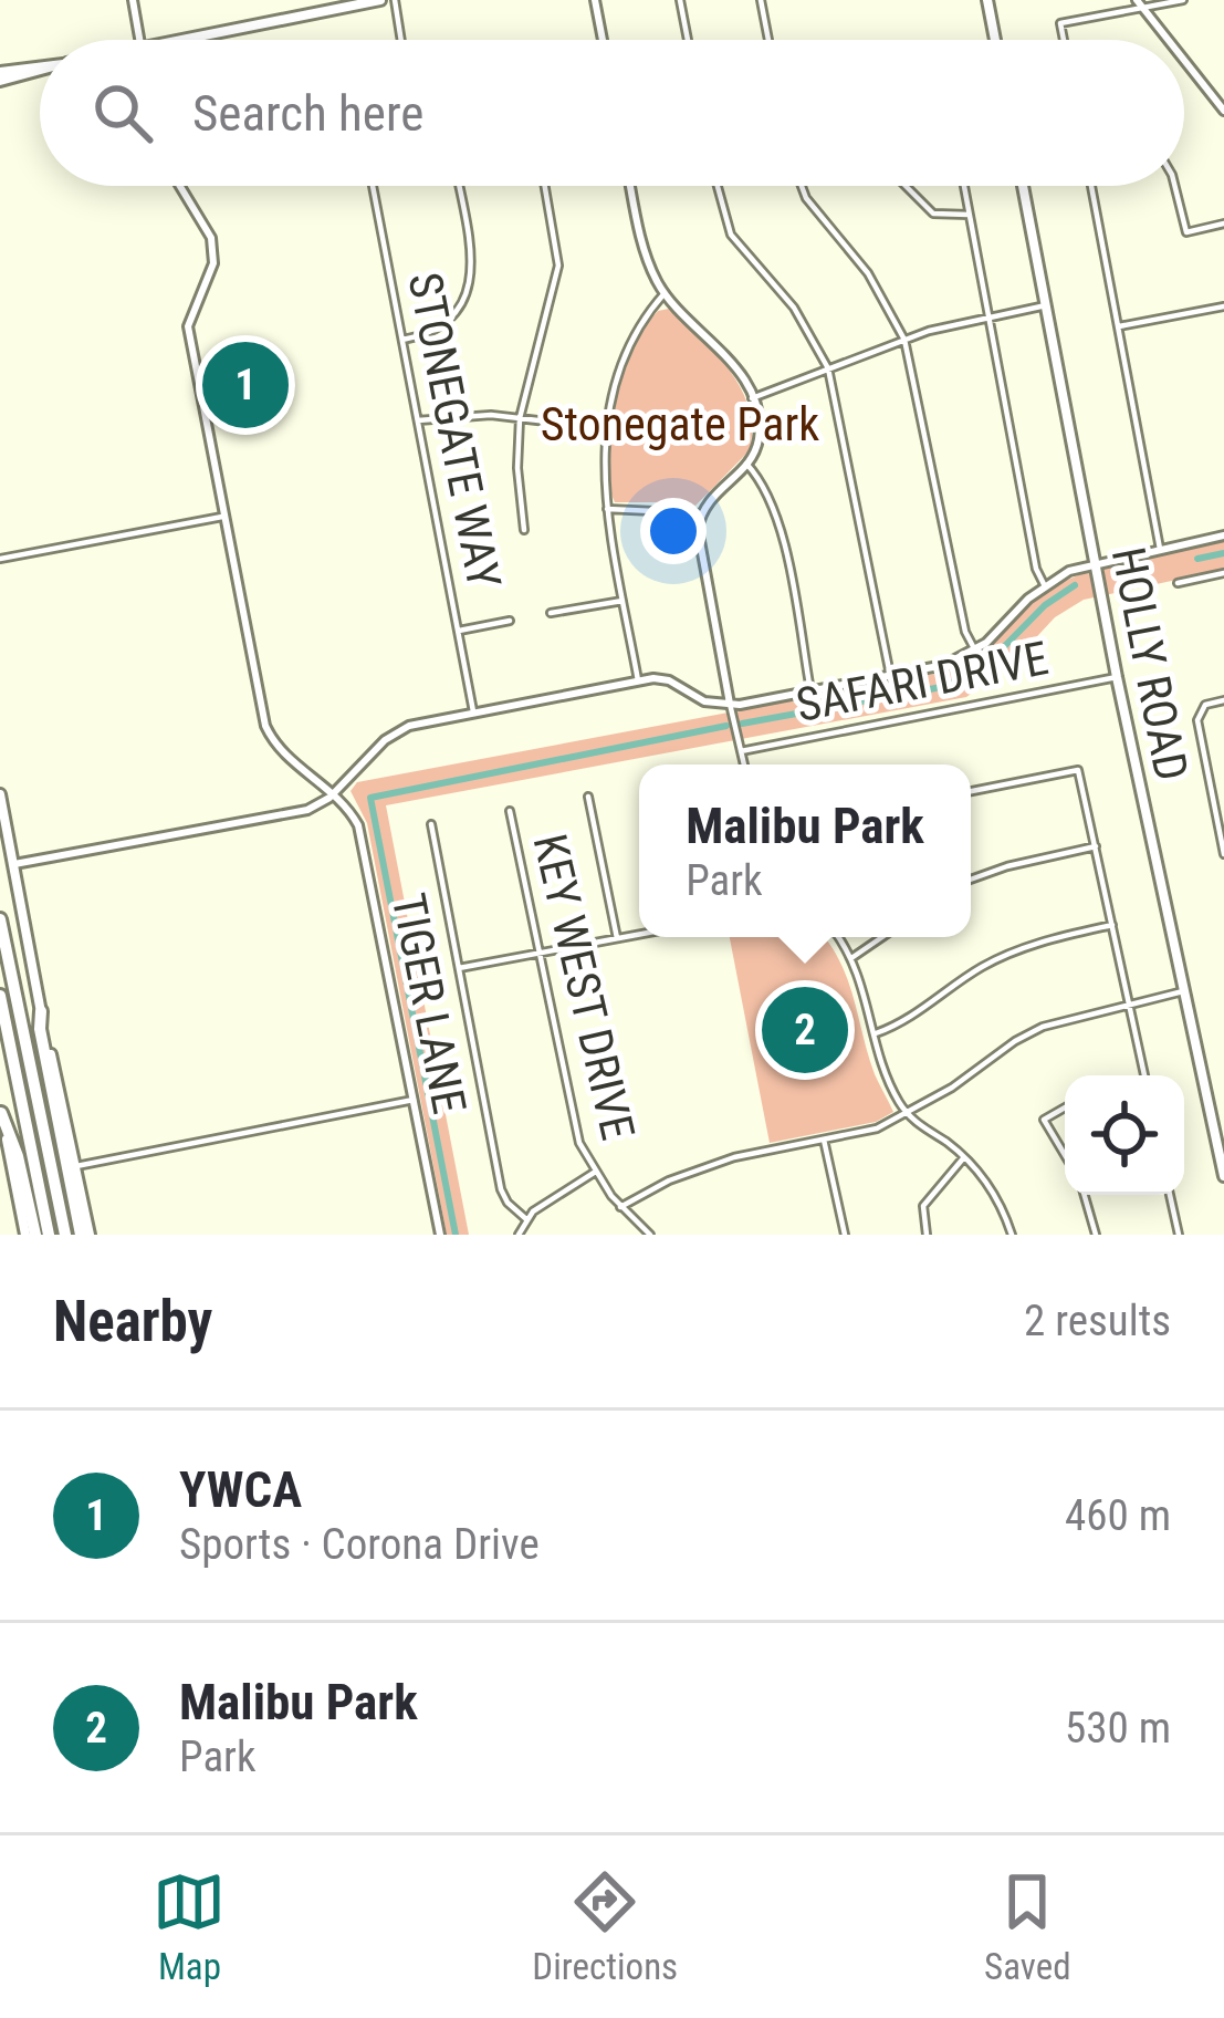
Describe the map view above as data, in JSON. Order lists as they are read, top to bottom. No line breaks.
{"streets":{"main road":["HOLLY ROAD"],"street":["STONEGATE WAY","SAFARI DRIVE","KEY WEST DRIVE","TIGER LANE"]},"crossings":[["HOLLY ROAD","SAFARI DRIVE"]],"parks":["Stonegate Park"],"page":{"search":"Search here","pins":["1","2"],"popup":["Malibu Park","Park"],"heading":["Nearby","2 results"],"list":[{"mark":"1","name":"YWCA","note":"Sports · Corona Drive","value":"460 m"},{"mark":"2","name":"Malibu Park","note":"Park","value":"530 m"}],"nav":["Map","Directions","Saved"]}}
